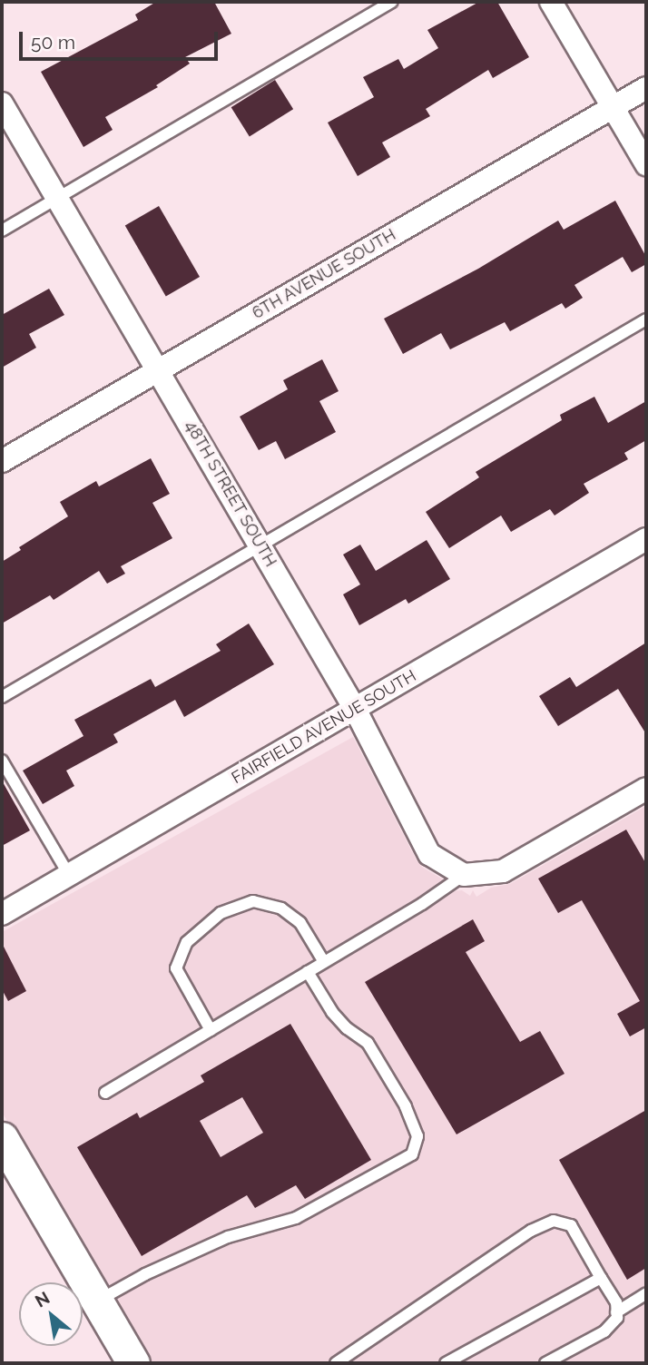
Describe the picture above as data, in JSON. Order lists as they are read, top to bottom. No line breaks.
{"streets":{"street":["6TH AVENUE SOUTH","48TH STREET SOUTH","FAIRFIELD AVENUE SOUTH"]},"crossings":[["6TH AVENUE SOUTH","48TH STREET SOUTH"],["48TH STREET SOUTH","FAIRFIELD AVENUE SOUTH"]],"scale_bar":"50 m","north":"top left"}
